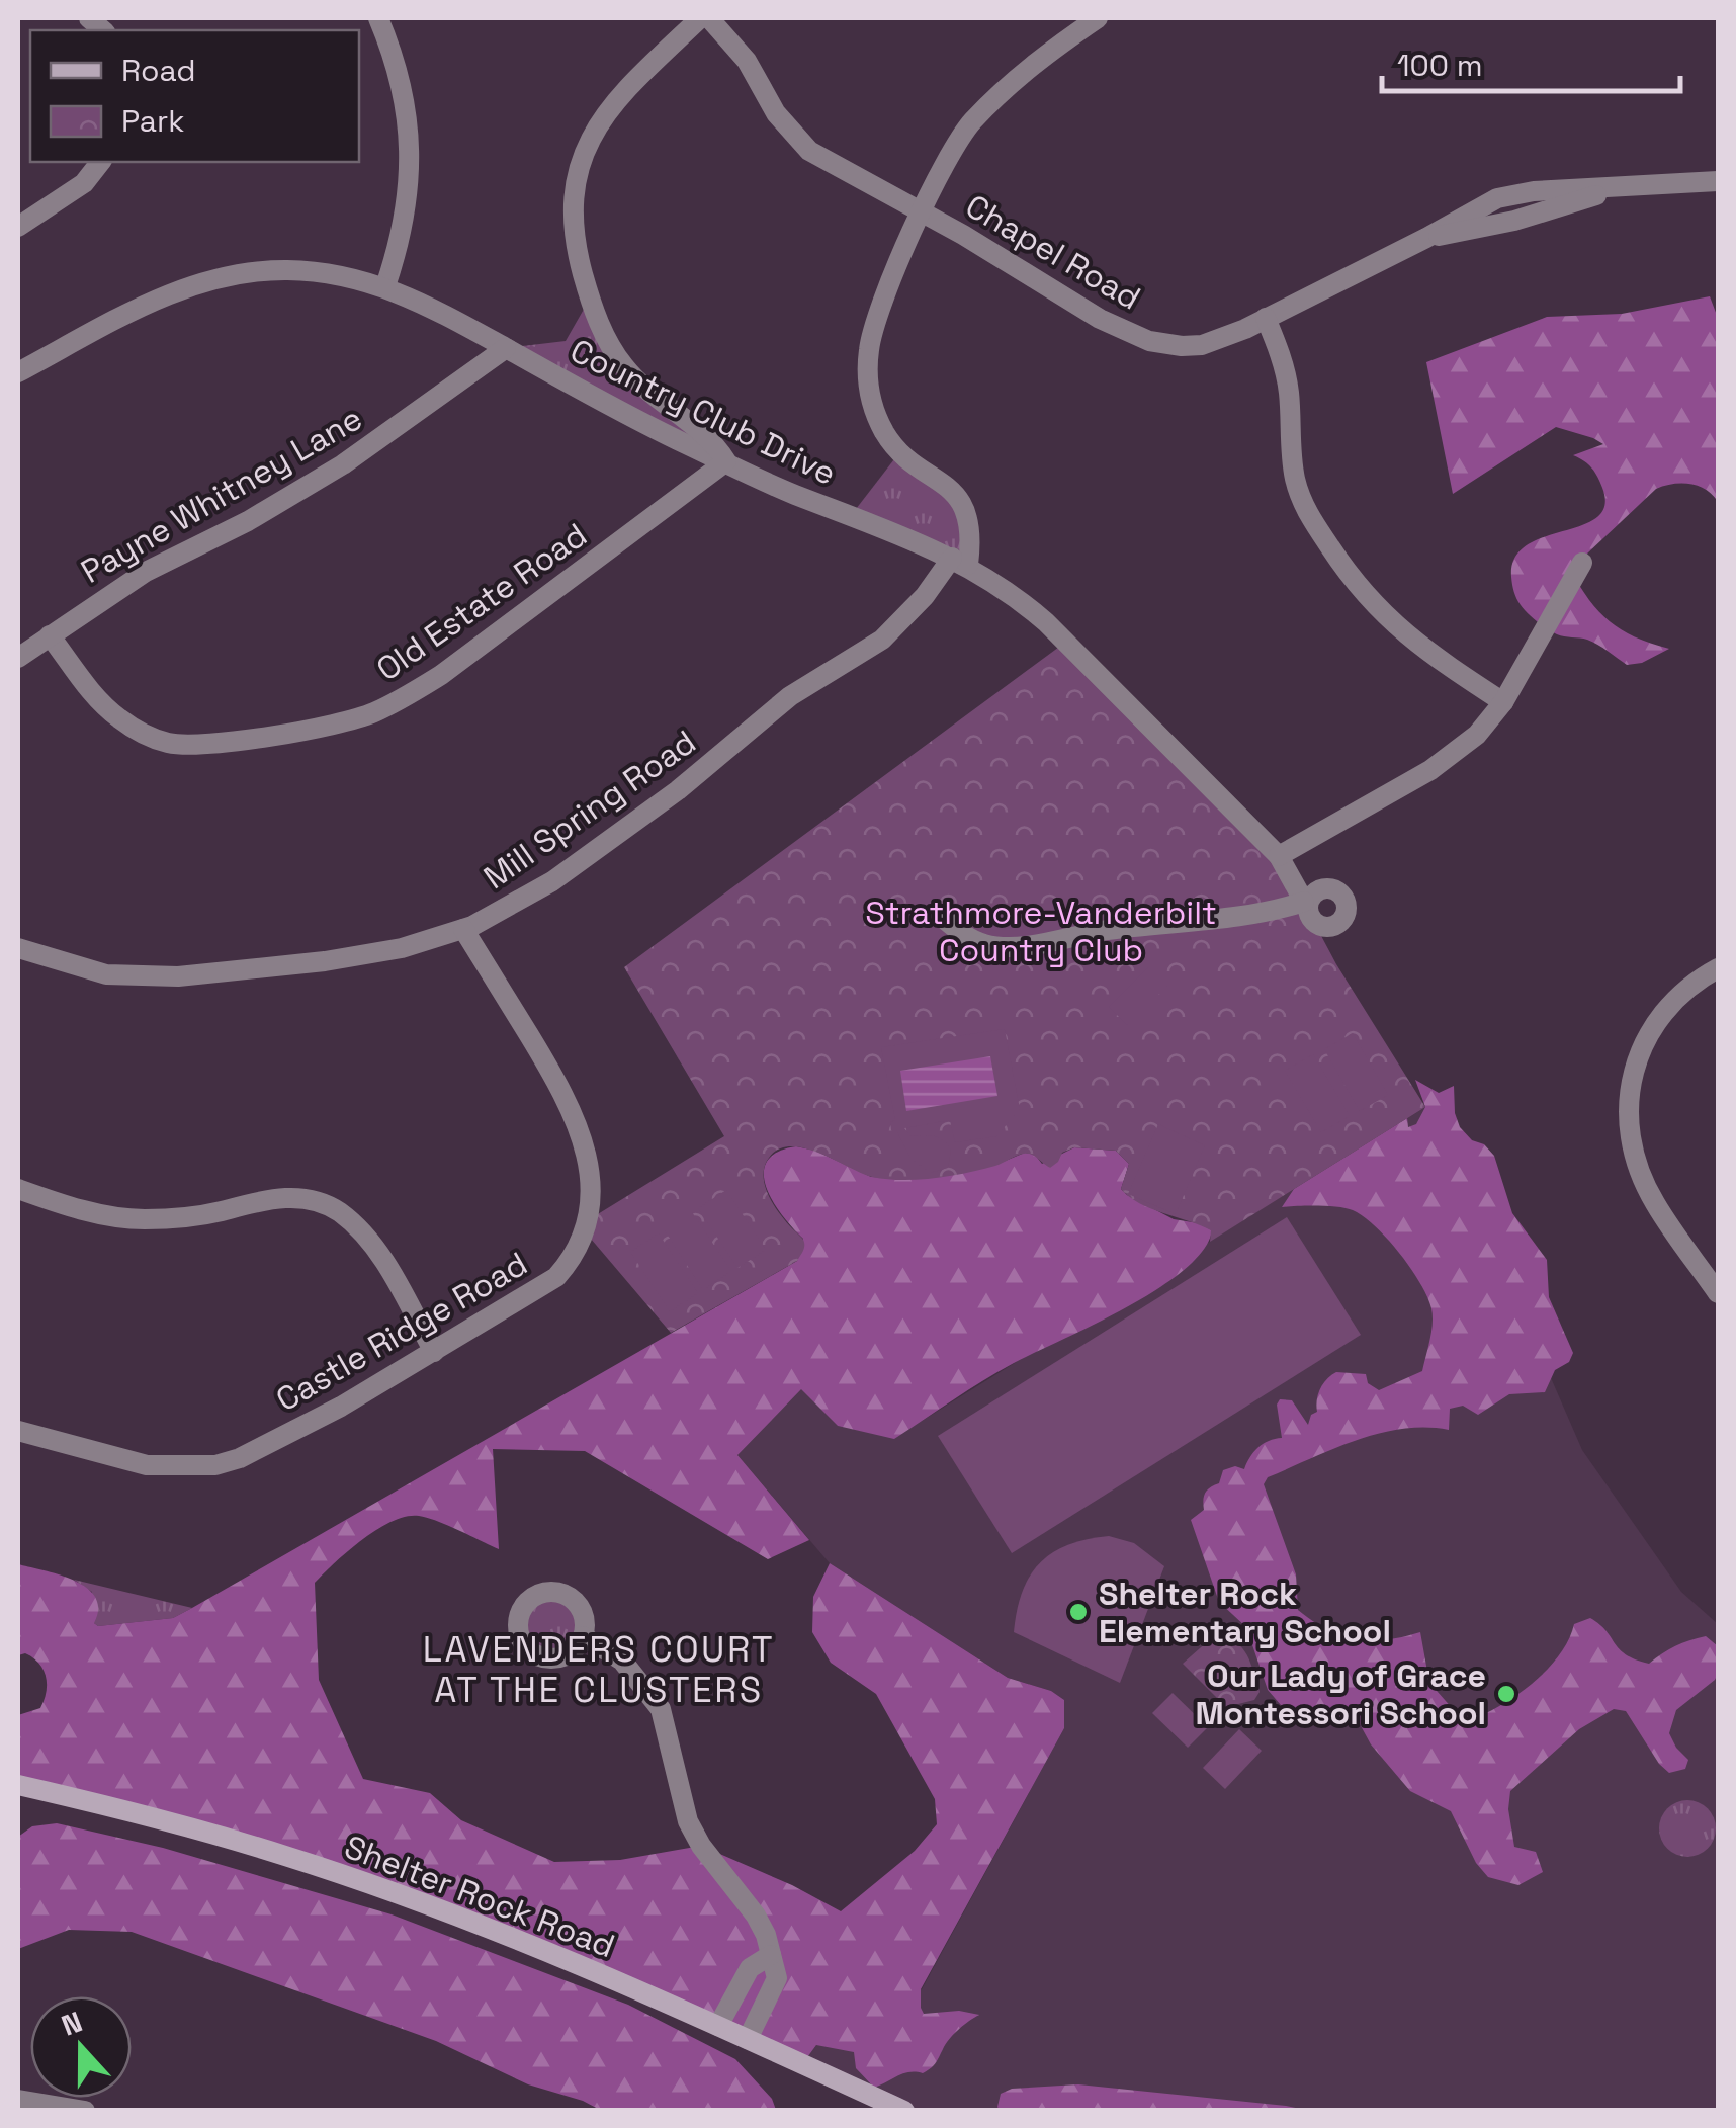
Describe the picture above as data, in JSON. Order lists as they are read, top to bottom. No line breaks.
{"streets":{"main road":["Shelter Rock Road"],"street":["Chapel Road","Country Club Drive","Payne Whitney Lane","Old Estate Road","Mill Spring Road","Castle Ridge Road"]},"crossings":[["Country Club Drive","Payne Whitney Lane"],["Country Club Drive","Old Estate Road"],["Country Club Drive","Mill Spring Road"],["Payne Whitney Lane","Old Estate Road"],["Mill Spring Road","Castle Ridge Road"]],"districts":["LAVENDERS COURT AT THE CLUSTERS"],"parks":["Strathmore-Vanderbilt Country Club"],"places":["Shelter Rock Elementary School","Our Lady of Grace Montessori School"],"legend":["Road","Park"],"scale_bar":"100 m","north":"top"}
